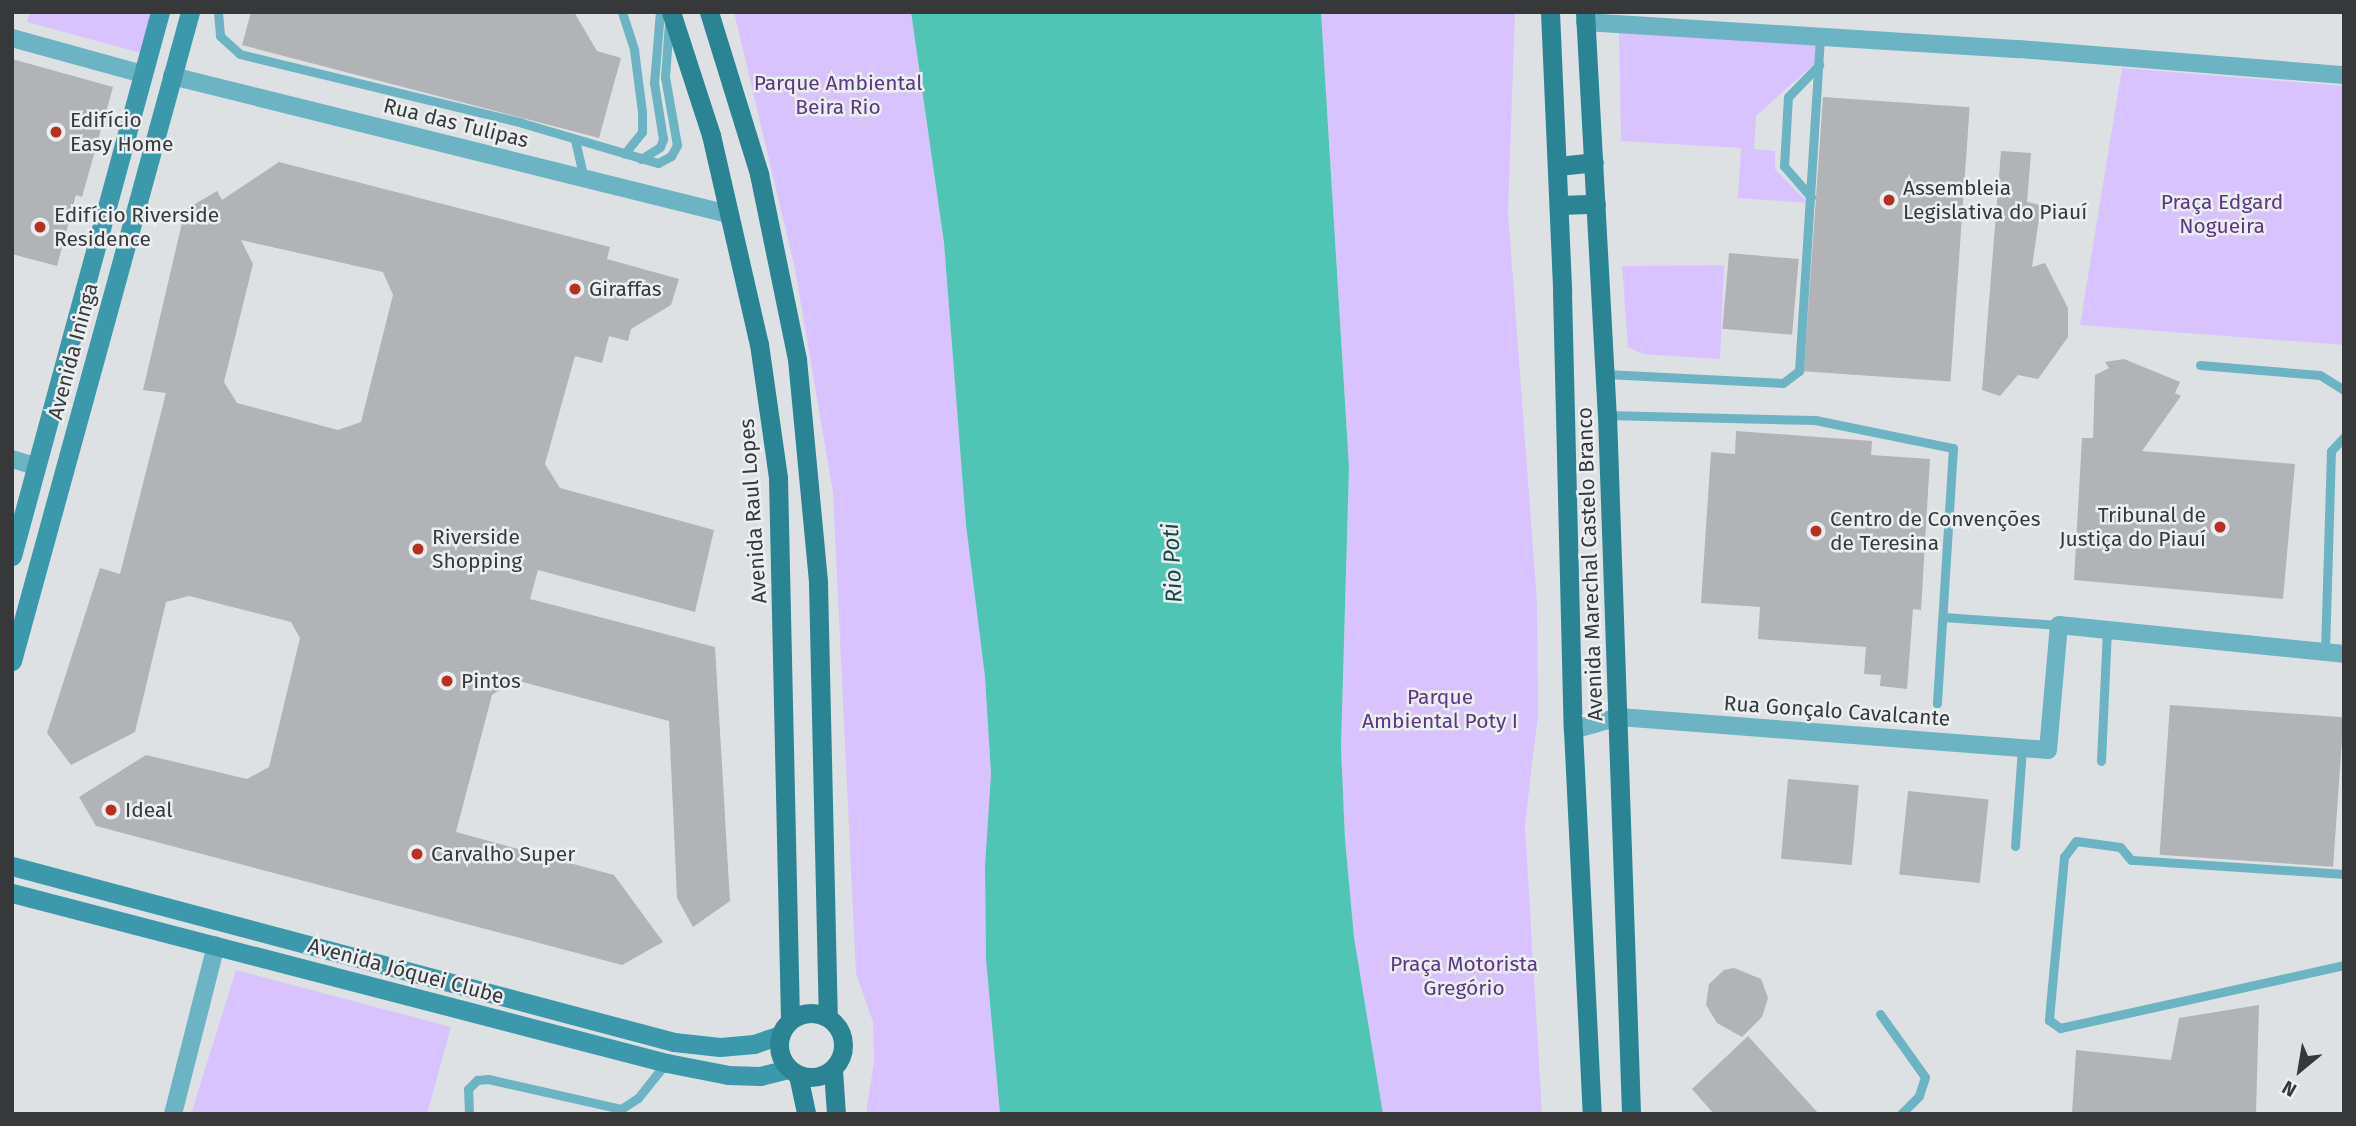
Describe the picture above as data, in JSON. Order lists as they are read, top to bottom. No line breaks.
{"streets":{"main road":["Avenida Ininga","Avenida Raul Lopes","Avenida Marechal Castelo Branco","Avenida Jóquei Clube"],"street":["Rua das Tulipas","Rua Gonçalo Cavalcante"]},"crossings":[["Rua das Tulipas","Avenida Ininga"],["Rua das Tulipas","Avenida Raul Lopes"],["Avenida Raul Lopes","Avenida Jóquei Clube"],["Avenida Marechal Castelo Branco","Rua Gonçalo Cavalcante"]],"water":["Rio Poti"],"parks":["Parque Ambiental Beira Rio","Praça Edgard Nogueira","Parque Ambiental Poty I","Praça Motorista Gregório"],"places":["Edifício Easy Home","Assembleia Legislativa do Piauí","Edifício Riverside Residence","Giraffas","Tribunal de Justiça do Piauí","Centro de Convenções de Teresina","Riverside Shopping","Pintos","Ideal","Carvalho Super"],"north":"bottom left"}
